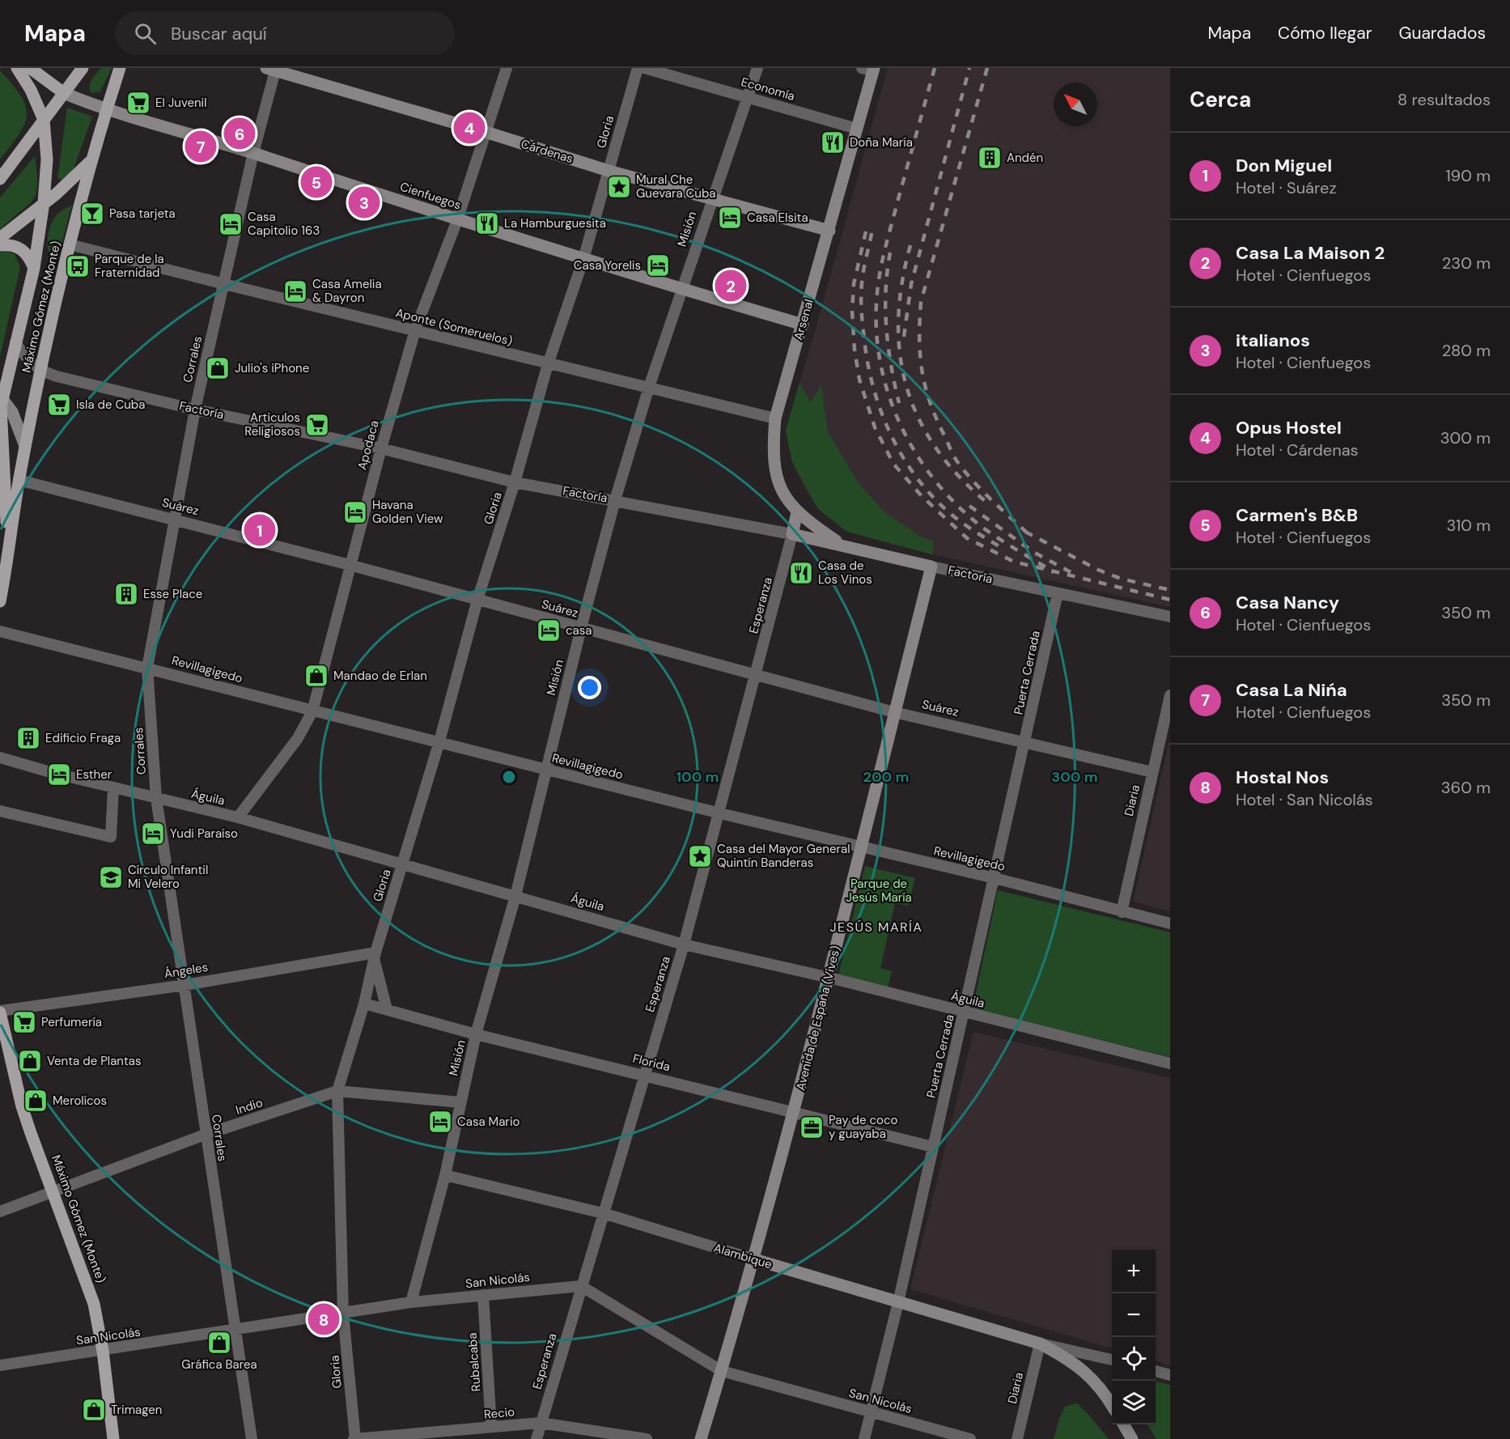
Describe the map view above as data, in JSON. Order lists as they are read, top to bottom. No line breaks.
{"streets":{"main road":["Cienfuegos","Máximo Gómez (Monte)"],"street":["Economía","Gloria","Cárdenas","Misión","Arsenal","Aponte (Someruelos)","Corrales","Factoría","Apodaca","Suárez","Esperanza","Revillagigedo","Puerta Cerrada","Águila","Diaria","Ángeles","Avenida de España (Vives)","Florida","Indio","Alambique","San Nicolás","Rubalcaba","Recio"]},"crossings":[["Economía","Misión"],["Economía","Arsenal"],["Gloria","Cárdenas"],["Gloria","Cienfuegos"],["Gloria","Aponte (Someruelos)"],["Gloria","Factoría"],["Gloria","Suárez"],["Gloria","Revillagigedo"],["Gloria","Águila"],["Gloria","Ángeles"],["Gloria","Florida"],["Gloria","Indio"],["Gloria","San Nicolás"],["Gloria","Recio"],["Cárdenas","Misión"],["Cárdenas","Arsenal"],["Cárdenas","Corrales"],["Cárdenas","Apodaca"],["Cienfuegos","Misión"],["Cienfuegos","Máximo Gómez (Monte)"],["Cienfuegos","Arsenal"],["Cienfuegos","Corrales"],["Cienfuegos","Apodaca"],["Misión","Aponte (Someruelos)"],["Misión","Factoría"],["Misión","Suárez"],["Misión","Revillagigedo"],["Misión","Águila"],["Misión","Florida"],["Misión","Indio"],["Misión","Alambique"],["Misión","San Nicolás"],["Máximo Gómez (Monte)","Aponte (Someruelos)"],["Máximo Gómez (Monte)","Factoría"],["Máximo Gómez (Monte)","Suárez"],["Máximo Gómez (Monte)","Ángeles"],["Máximo Gómez (Monte)","Indio"],["Máximo Gómez (Monte)","San Nicolás"],["Arsenal","Aponte (Someruelos)"],["Arsenal","Factoría"],["Aponte (Someruelos)","Corrales"],["Aponte (Someruelos)","Apodaca"],["Corrales","Factoría"],["Corrales","Suárez"],["Corrales","Revillagigedo"],["Corrales","Águila"],["Corrales","Ángeles"],["Corrales","Indio"],["Corrales","San Nicolás"],["Factoría","Apodaca"],["Factoría","Esperanza"],["Factoría","Puerta Cerrada"],["Factoría","Avenida de España (Vives)"],["Apodaca","Suárez"],["Apodaca","Revillagigedo"],["Apodaca","Águila"],["Suárez","Esperanza"],["Suárez","Puerta Cerrada"],["Suárez","Diaria"],["Suárez","Avenida de España (Vives)"],["Esperanza","Revillagigedo"],["Esperanza","Águila"],["Esperanza","Florida"],["Esperanza","Alambique"],["Esperanza","San Nicolás"],["Esperanza","Recio"],["Revillagigedo","Puerta Cerrada"],["Revillagigedo","Diaria"],["Revillagigedo","Avenida de España (Vives)"],["Puerta Cerrada","Águila"],["Puerta Cerrada","Florida"],["Puerta Cerrada","Alambique"],["Puerta Cerrada","San Nicolás"],["Águila","Avenida de España (Vives)"],["Diaria","Alambique"],["Avenida de España (Vives)","Florida"],["Avenida de España (Vives)","Alambique"],["Avenida de España (Vives)","San Nicolás"],["San Nicolás","Rubalcaba"],["Rubalcaba","Recio"]],"districts":["JESÚS MARÍA"],"parks":["Parque de Jesús María"],"places":{"supermarket":["El Juvenil","Isla de Cuba","Articulos Religiosos","Perfumería"],"restaurant":["Doña María","La Hamburguesita","Casa de Los Vinos"],"building":["Andén","Esse Place","Edificio Fraga"],"place":["Mural Che Guevara Cuba","Casa del Mayor General Quintín Banderas"],"bar":["Pasa tarjeta"],"hotel":["Casa Elsita","Casa Capitolio 163","Casa Yorelis","Casa Amelia & Dayron","Havana Golden View","casa","Esther","Yudi Paraíso","Casa Mario"],"bus stop":["Parque de la Fraternidad"],"shop":["Julio's iPhone","Mandao de Erlan","Venta de Plantas","Merolícos","Gráfica Barea","Trimagen"],"school or university":["Círculo Infantil Mi Velero"],"office":["Pay de coco y guayaba"]},"north":"top left","page":{"header":"Mapa","search":"Buscar aquí","nav":["Mapa","Cómo llegar","Guardados"],"heading":["Cerca","8 resultados"],"pins":["4","6","7","5","3","2","1","8"],"list":[{"mark":"1","name":"Don Miguel","note":"Hotel · Suárez","value":"190 m"},{"mark":"2","name":"Casa La Maison 2","note":"Hotel · Cienfuegos","value":"230 m"},{"mark":"3","name":"italianos","note":"Hotel · Cienfuegos","value":"280 m"},{"mark":"4","name":"Opus Hostel","note":"Hotel · Cárdenas","value":"300 m"},{"mark":"5","name":"Carmen's B&B","note":"Hotel · Cienfuegos","value":"310 m"},{"mark":"6","name":"Casa Nancy","note":"Hotel · Cienfuegos","value":"350 m"},{"mark":"7","name":"Casa La Nińa","note":"Hotel · Cienfuegos","value":"350 m"},{"mark":"8","name":"Hostal Nos","note":"Hotel · San Nicolás","value":"360 m"}],"map_buttons":["+","−"]},"rings":["100 m","200 m","300 m"]}
